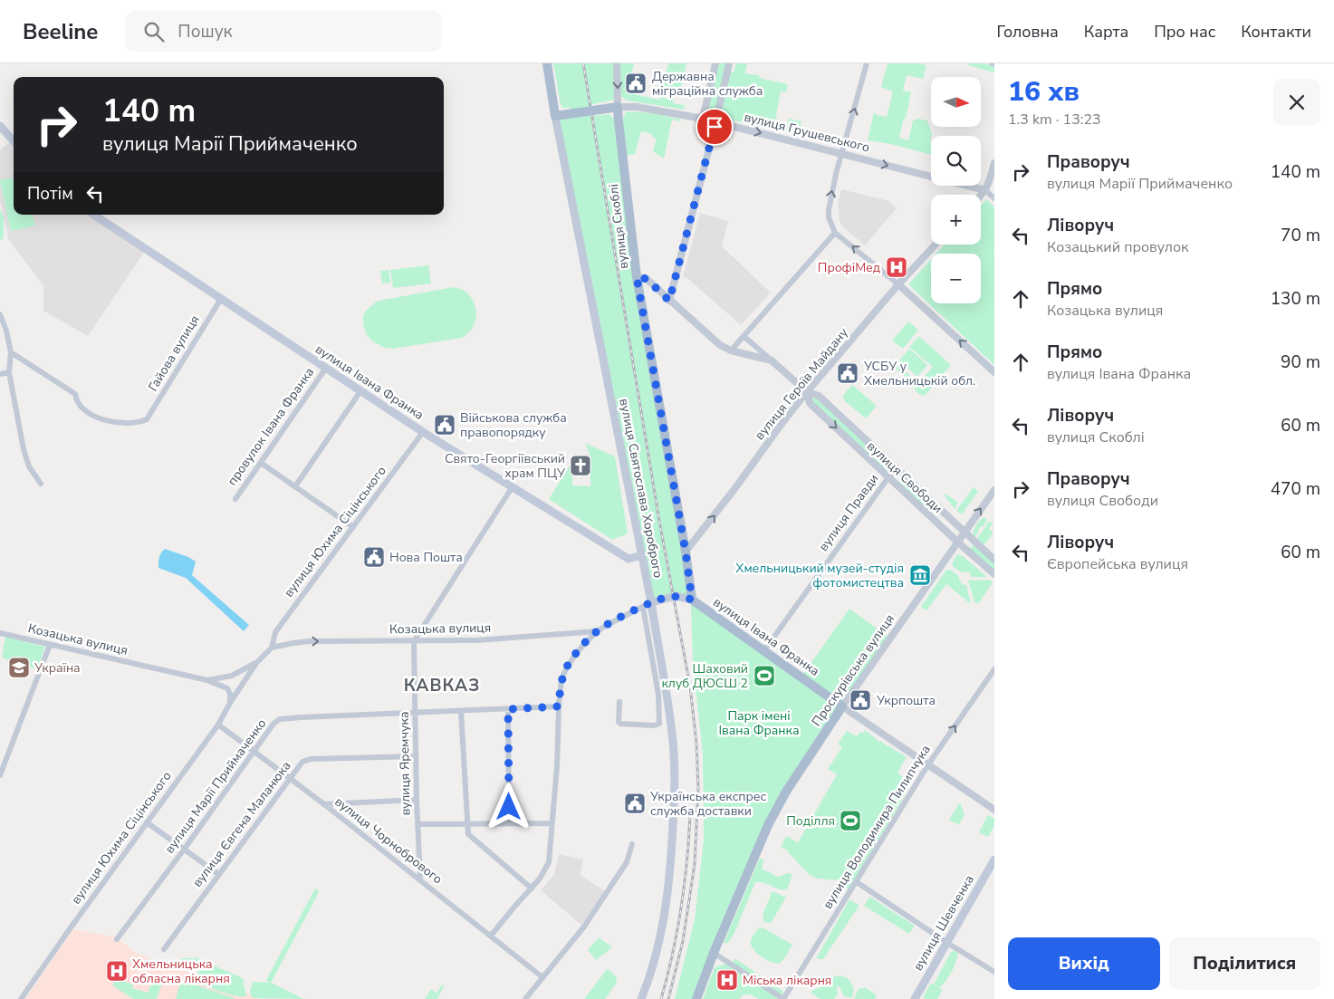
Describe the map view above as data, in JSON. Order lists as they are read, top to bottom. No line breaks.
{"streets":{"main road":["вулиця Грушевського","вулиця Скоблі","вулиця Івана Франка","вулиця Святослава Хороброго","Проскурівська вулиця","вулиця Шевченка"],"street":["Гайова вулиця","вулиця Героїв Майдану","провулок Івана Франка","вулиця Свободи","вулиця Правди","вулиця Юхима Сіцінського","Козацька вулиця","вулиця Яремчука","вулиця Марії Приймаченко","вулиця Євгена Маланюка","вулиця Володимира Пилипчука","вулиця Чорнобрового"]},"crossings":[["вулиця Грушевського","вулиця Скоблі"],["вулиця Грушевського","вулиця Святослава Хороброго"],["вулиця Скоблі","вулиця Івана Франка"],["вулиця Скоблі","вулиця Героїв Майдану"],["вулиця Скоблі","вулиця Свободи"],["Гайова вулиця","вулиця Івана Франка"],["вулиця Івана Франка","провулок Івана Франка"],["вулиця Івана Франка","вулиця Святослава Хороброго"],["вулиця Івана Франка","вулиця Правди"],["вулиця Івана Франка","вулиця Юхима Сіцінського"],["вулиця Івана Франка","Козацька вулиця"],["вулиця Івана Франка","Проскурівська вулиця"],["вулиця Івана Франка","вулиця Володимира Пилипчука"],["вулиця Героїв Майдану","вулиця Свободи"],["вулиця Свободи","вулиця Правди"],["вулиця Свободи","Проскурівська вулиця"],["вулиця Святослава Хороброго","Козацька вулиця"],["вулиця Юхима Сіцінського","Козацька вулиця"],["вулиця Юхима Сіцінського","вулиця Чорнобрового"],["Козацька вулиця","вулиця Яремчука"],["вулиця Яремчука","вулиця Марії Приймаченко"],["вулиця Яремчука","вулиця Євгена Маланюка"],["вулиця Яремчука","вулиця Чорнобрового"],["вулиця Марії Приймаченко","вулиця Чорнобрового"],["вулиця Євгена Маланюка","вулиця Чорнобрового"]],"one_way":["вулиця Грушевського","вулиця Героїв Майдану"],"districts":["КАВКАЗ"],"parks":["Парк імені Івана Франка"],"places":{"public building":["Державна міграційна служба","УСБУ у Хмельницькій обл.","Військова служба правопорядку","Нова Пошта","Укрпошта","Українська експрес служба доставки"],"hospital":["ПрофіМед","Хмельницька обласна лікарня","Міська лікарня"],"church":["Свято-Георгіївський храм ПЦУ"],"museum":["Хмельницький музей-студія фотомистецтва"],"school or university":["Україна"],"sports":["Шаховий клуб ДЮСШ 2","Поділля"]},"north":"right","page":{"header":"Beeline","search":"Пошук","nav":["Головна","Карта","Про нас","Контакти"],"heading":["16 хв","1.3 km · 13:23"],"map_buttons":["+","−"],"turn":["140 m","вулиця Марії Приймаченко"],"list":[{"name":"Праворуч","note":"вулиця Марії Приймаченко","value":"140 m"},{"name":"Ліворуч","note":"Козацький провулок","value":"70 m"},{"name":"Прямо","note":"Козацька вулиця","value":"130 m"},{"name":"Прямо","note":"вулиця Івана Франка","value":"90 m"},{"name":"Ліворуч","note":"вулиця Скоблі","value":"60 m"},{"name":"Праворуч","note":"вулиця Свободи","value":"470 m"},{"name":"Ліворуч","note":"Європейська вулиця","value":"60 m"}],"then":"Потім","buttons":["Вихід","Поділитися"]}}
